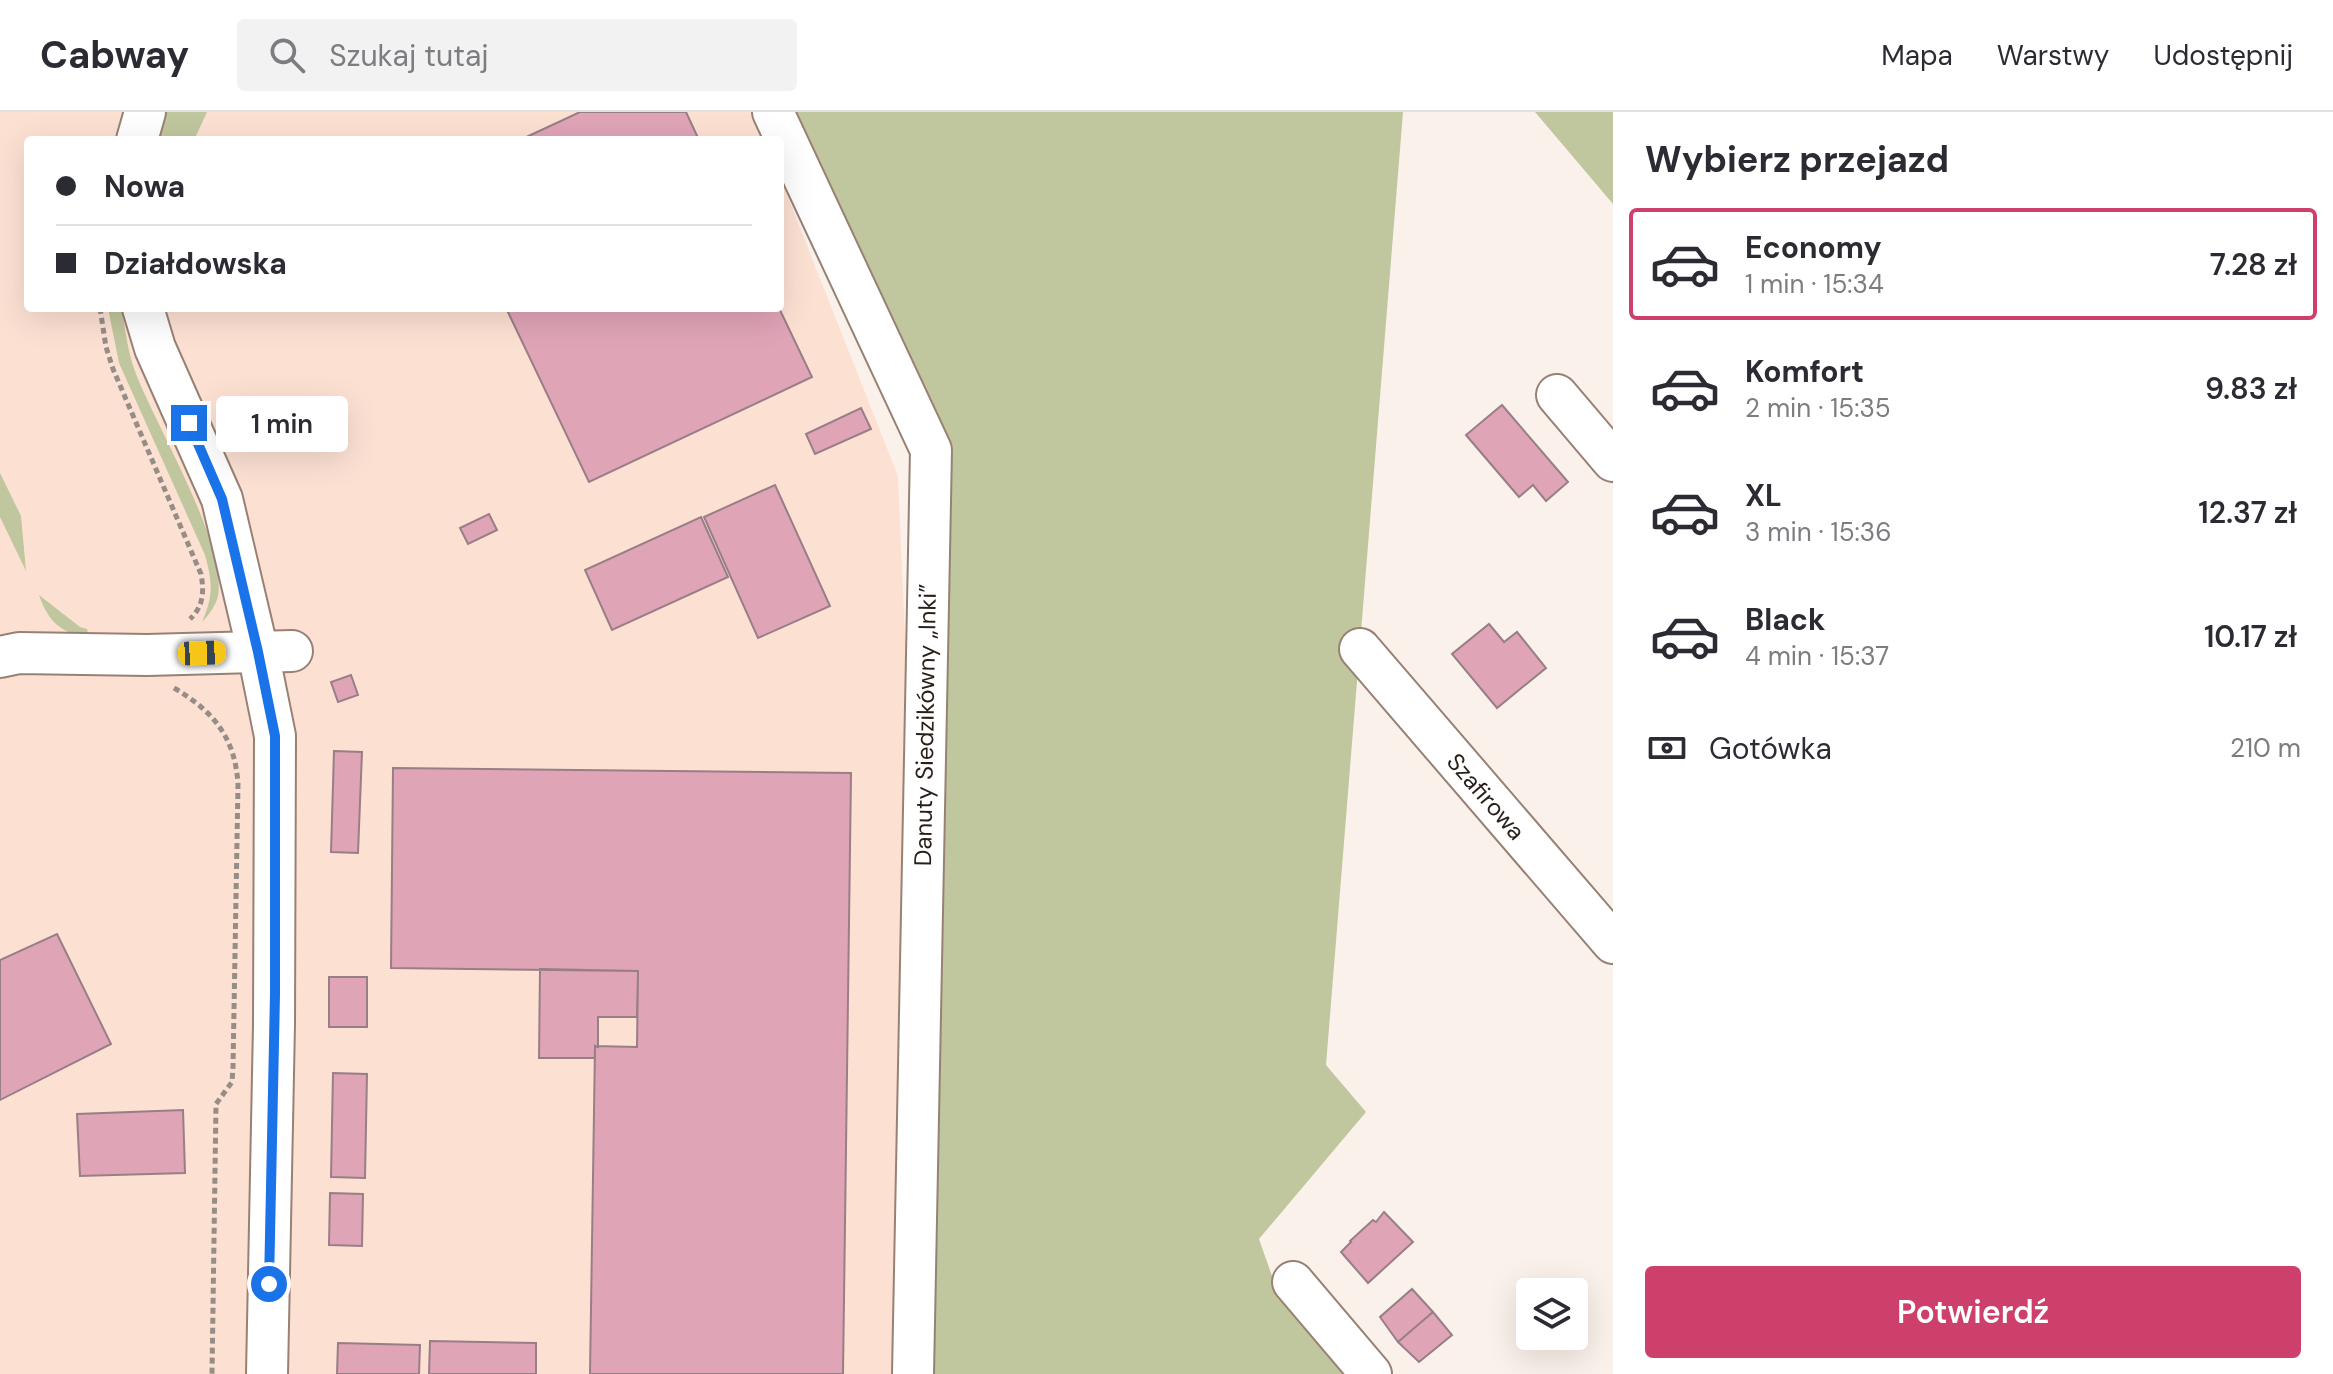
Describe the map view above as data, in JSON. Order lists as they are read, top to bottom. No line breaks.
{"streets":{"street":["Danuty Siedzikówny „Inki”","Szafirowa"]},"page":{"header":"Cabway","search":"Szukaj tutaj","nav":["Mapa","Warstwy","Udostępnij"],"heading":"Wybierz przejazd","banner":["Nowa","Działdowska"],"list":[{"name":"Economy","note":"1 min · 15:34","value":"7.28 zł"},{"name":"Komfort","note":"2 min · 15:35","value":"9.83 zł"},{"name":"XL","note":"3 min · 15:36","value":"12.37 zł"},{"name":"Black","note":"4 min · 15:37","value":"10.17 zł"}],"bubble":"1 min","pay":["Gotówka","210 m"],"buttons":"Potwierdź"}}
